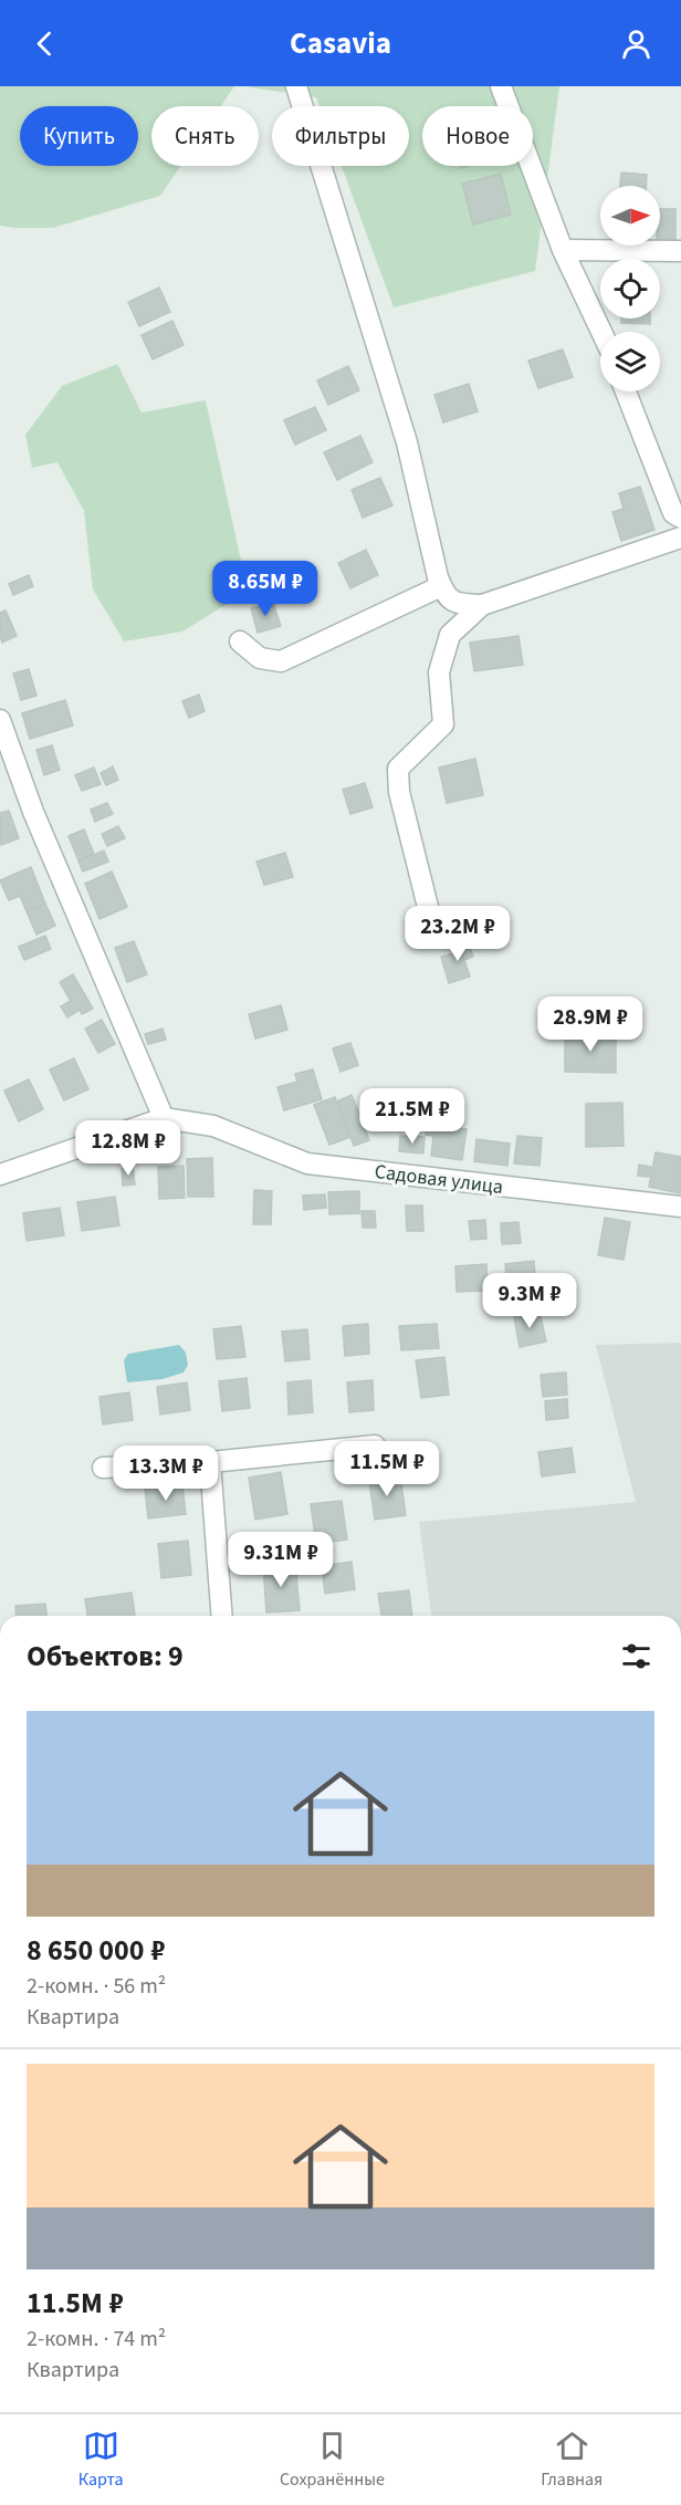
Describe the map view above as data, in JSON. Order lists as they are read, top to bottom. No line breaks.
{"streets":{"street":["Садовая улица"]},"north":"right","page":{"header":"Casavia","chip":["Купить","Снять","Фильтры","Новое"],"price":["8.65M ₽","23.2M ₽","28.9M ₽","21.5M ₽","12.8M ₽","9.3M ₽","11.5M ₽","13.3M ₽","9.31M ₽"],"heading":"Объектов: 9","list":[{"name":"8 650 000 ₽","note":"2-комн. · 56 m² · Квартира"},{"name":"11.5M ₽","note":"2-комн. · 74 m² · Квартира"}],"tabs":["Карта","Сохранённые","Главная"]}}
